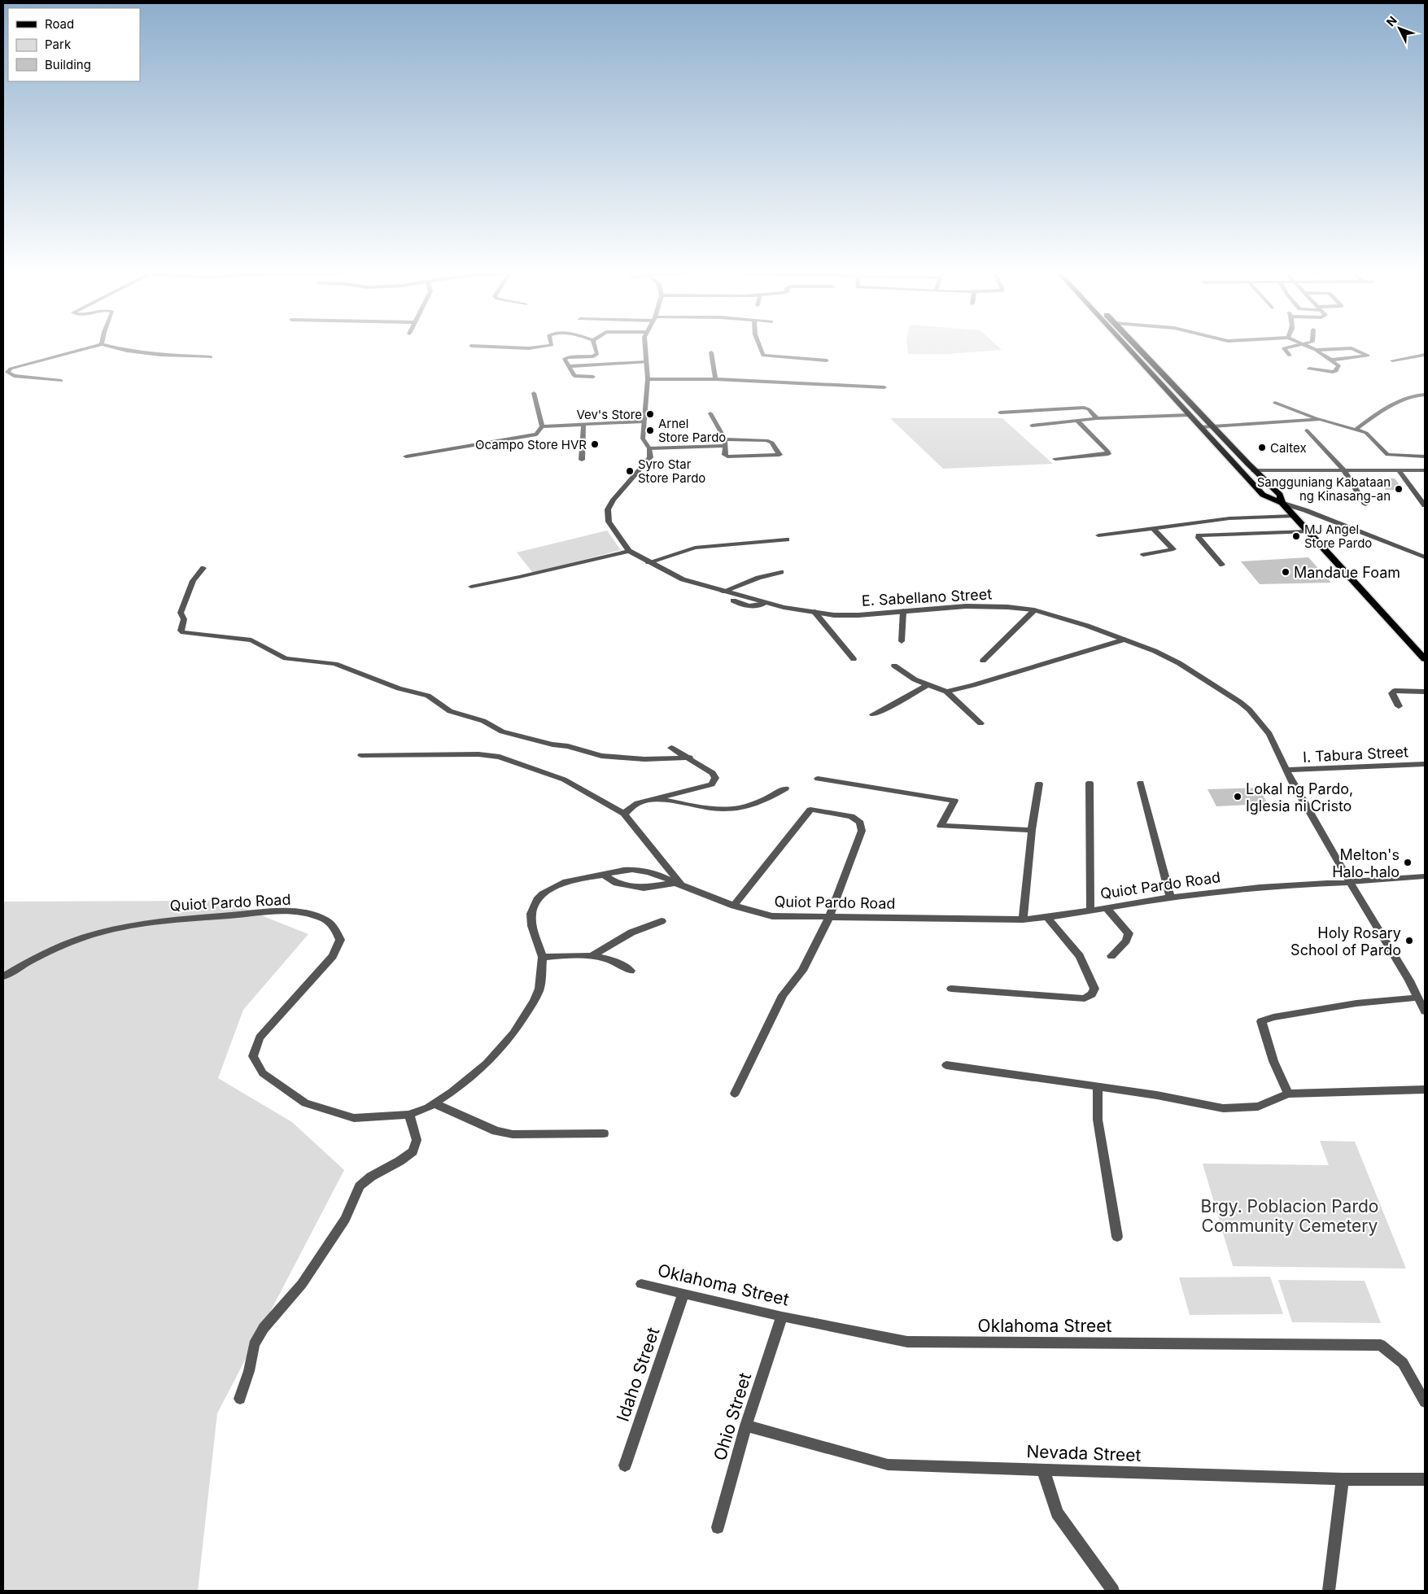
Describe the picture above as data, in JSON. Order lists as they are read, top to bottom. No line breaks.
{"streets":{"street":["E. Sabellano Street","I. Tabura Street","Quiot Pardo Road","Oklahoma Street","Idaho Street","Ohio Street","Nevada Street"]},"crossings":[["E. Sabellano Street","I. Tabura Street"],["E. Sabellano Street","Quiot Pardo Road"],["Oklahoma Street","Idaho Street"],["Oklahoma Street","Ohio Street"],["Ohio Street","Nevada Street"]],"parks":["Brgy. Poblacion Pardo Community Cemetery"],"places":["Vev's Store","Arnel Store Pardo","Ocampo Store HVR","Caltex","Syro Star Store Pardo","Sangguniang Kabataan ng Kinasang-an","MJ Angel Store Pardo","Mandaue Foam","Lokal ng Pardo, Iglesia ni Cristo","Melton's Halo-halo","Holy Rosary School of Pardo"],"legend":["Road","Park","Building"],"north":"top left"}
